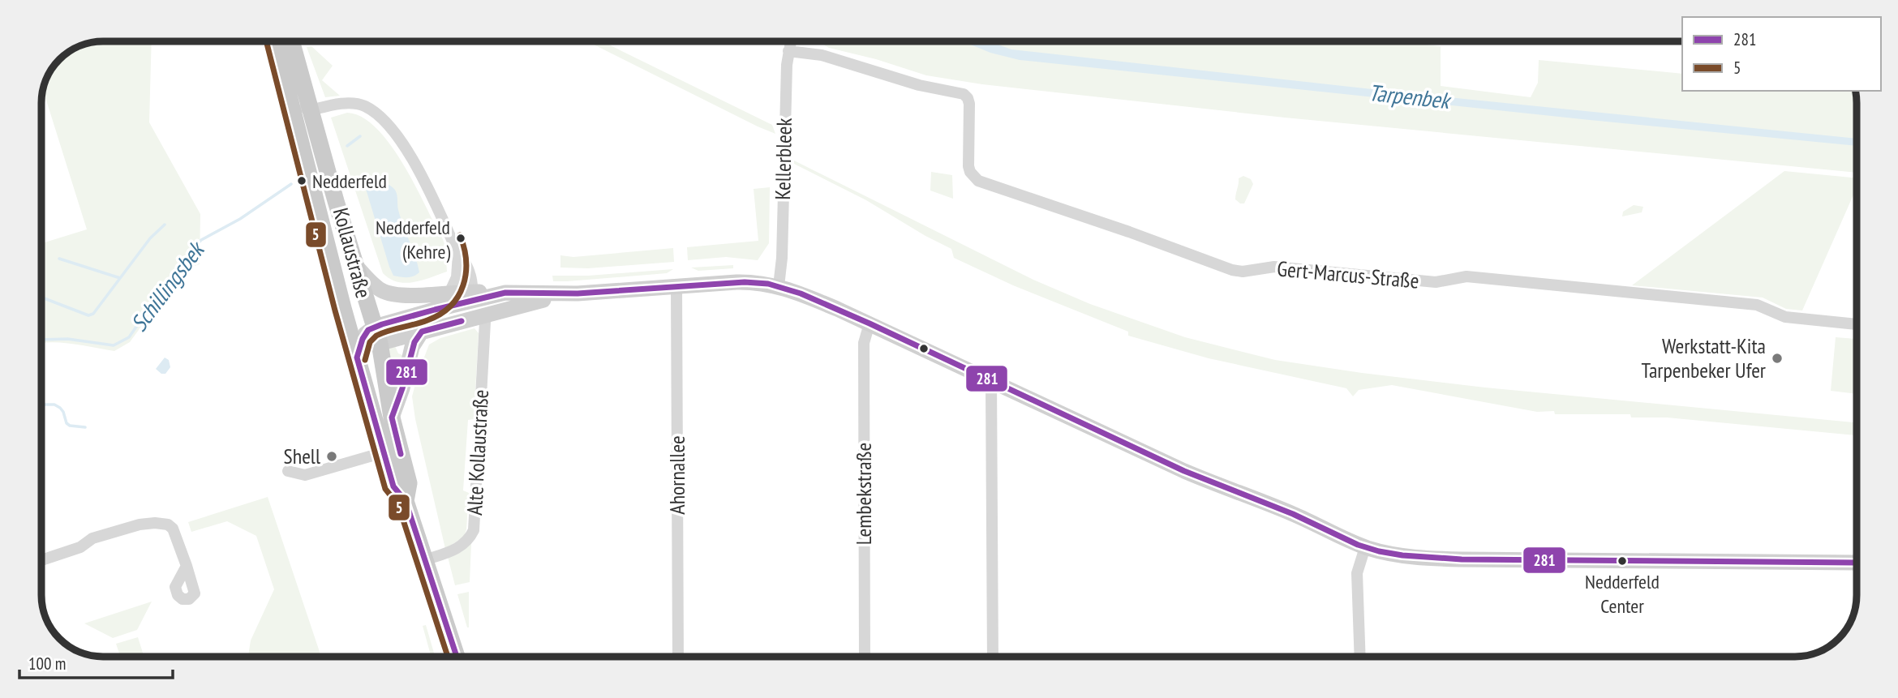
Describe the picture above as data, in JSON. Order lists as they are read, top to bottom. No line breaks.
{"streets":{"main road":["Kollaustraße"],"street":["Kellerbleek","Gert-Marcus-Straße","Alte Kollaustraße","Ahornallee","Lembekstraße"]},"crossings":[["Kellerbleek","Gert-Marcus-Straße"],["Kollaustraße","Alte Kollaustraße"]],"water":["Tarpenbek","Schillingsbek"],"places":["Nedderfeld","Nedderfeld (Kehre)","Werkstatt-Kita Tarpenbeker Ufer","Shell","Nedderfeld Center"],"lines":["transit line 5","transit line 281"],"legend":["281","5"],"scale_bar":"100 m"}
